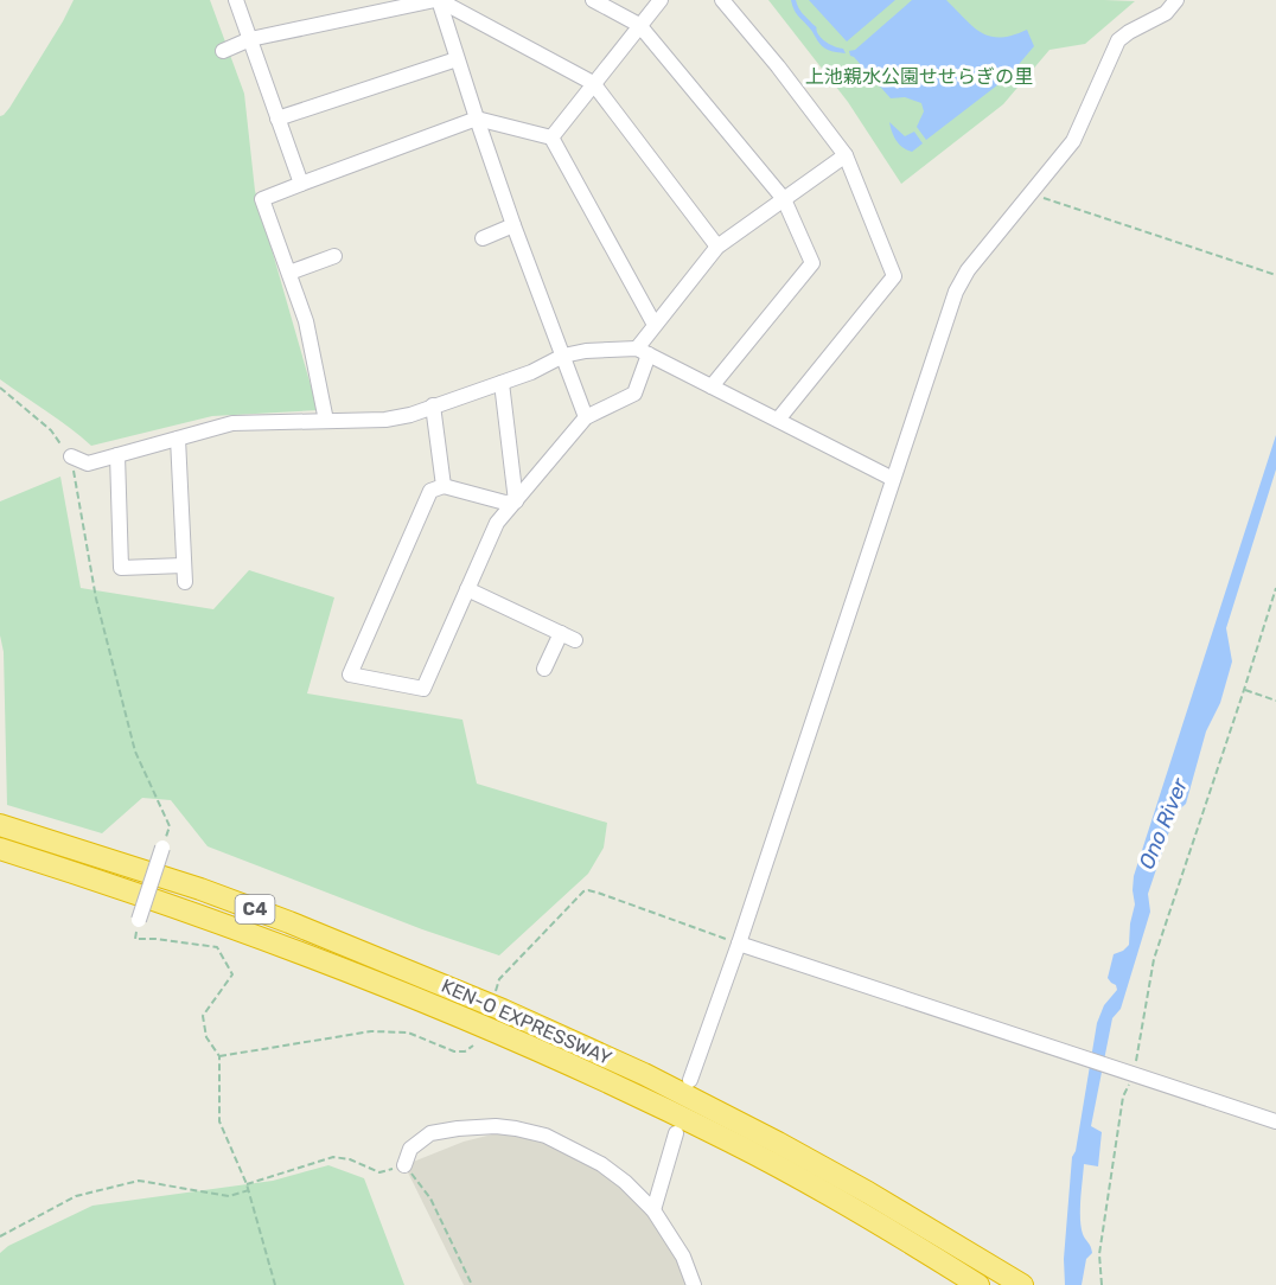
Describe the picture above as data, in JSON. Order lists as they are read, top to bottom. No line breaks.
{"streets":{"highway":["C4","KEN-O EXPRESSWAY"]},"water":["Ono River"],"parks":["上池親水公園せせらぎの里"]}
